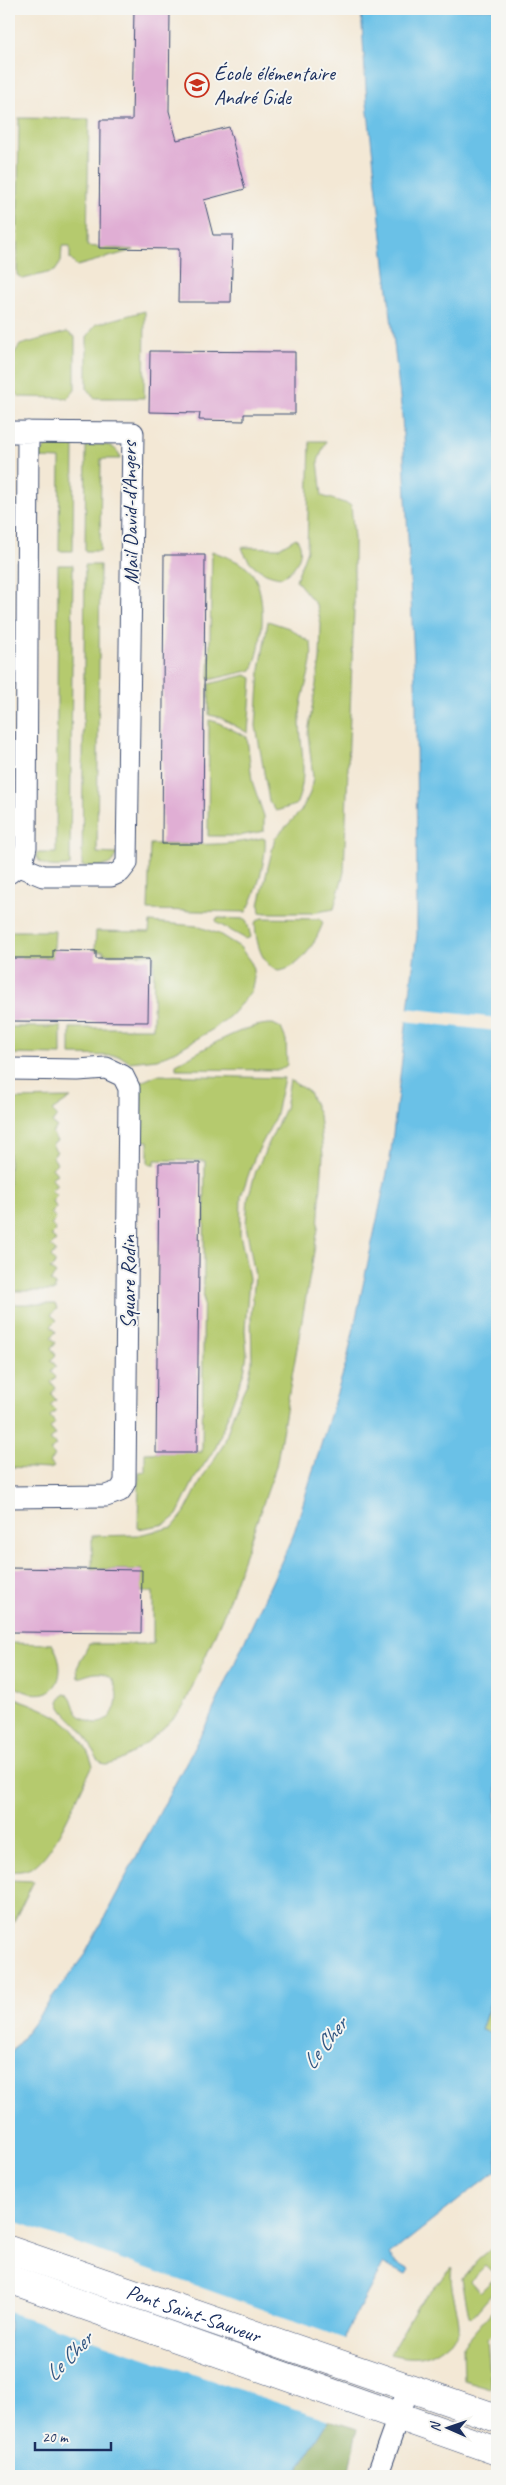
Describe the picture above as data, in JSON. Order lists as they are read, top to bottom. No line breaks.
{"streets":{"main road":["Pont Saint-Sauveur"],"street":["Mail David-d'Angers","Square Rodin"]},"water":["Le Cher"],"places":{"school or university":["École élémentaire André Gide"]},"scale_bar":"20 m","north":"left"}
